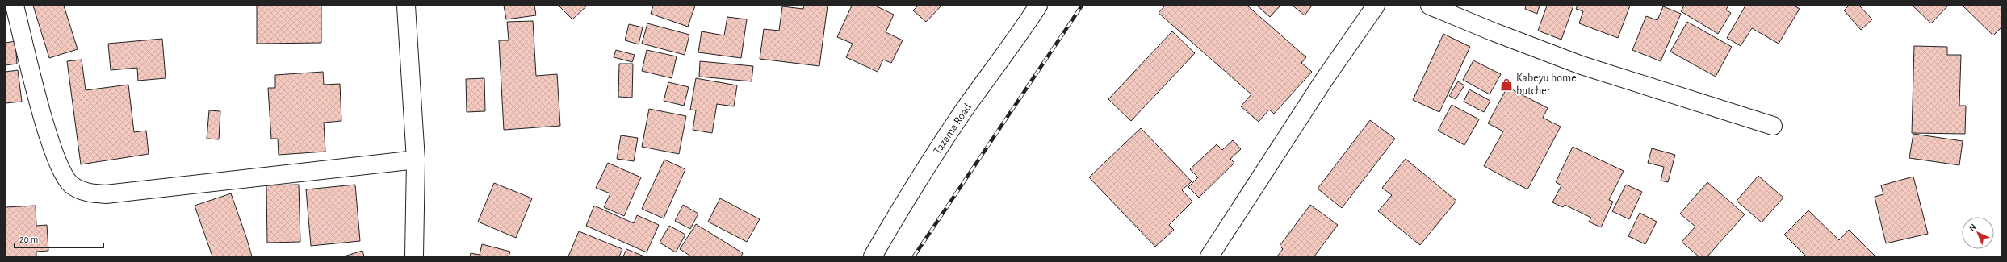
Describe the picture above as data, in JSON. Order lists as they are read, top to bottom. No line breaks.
{"streets":{"street":["Tazama Road"]},"places":{"shop":["Kabeyu home butcher"]},"scale_bar":"20 m","north":"top left"}
